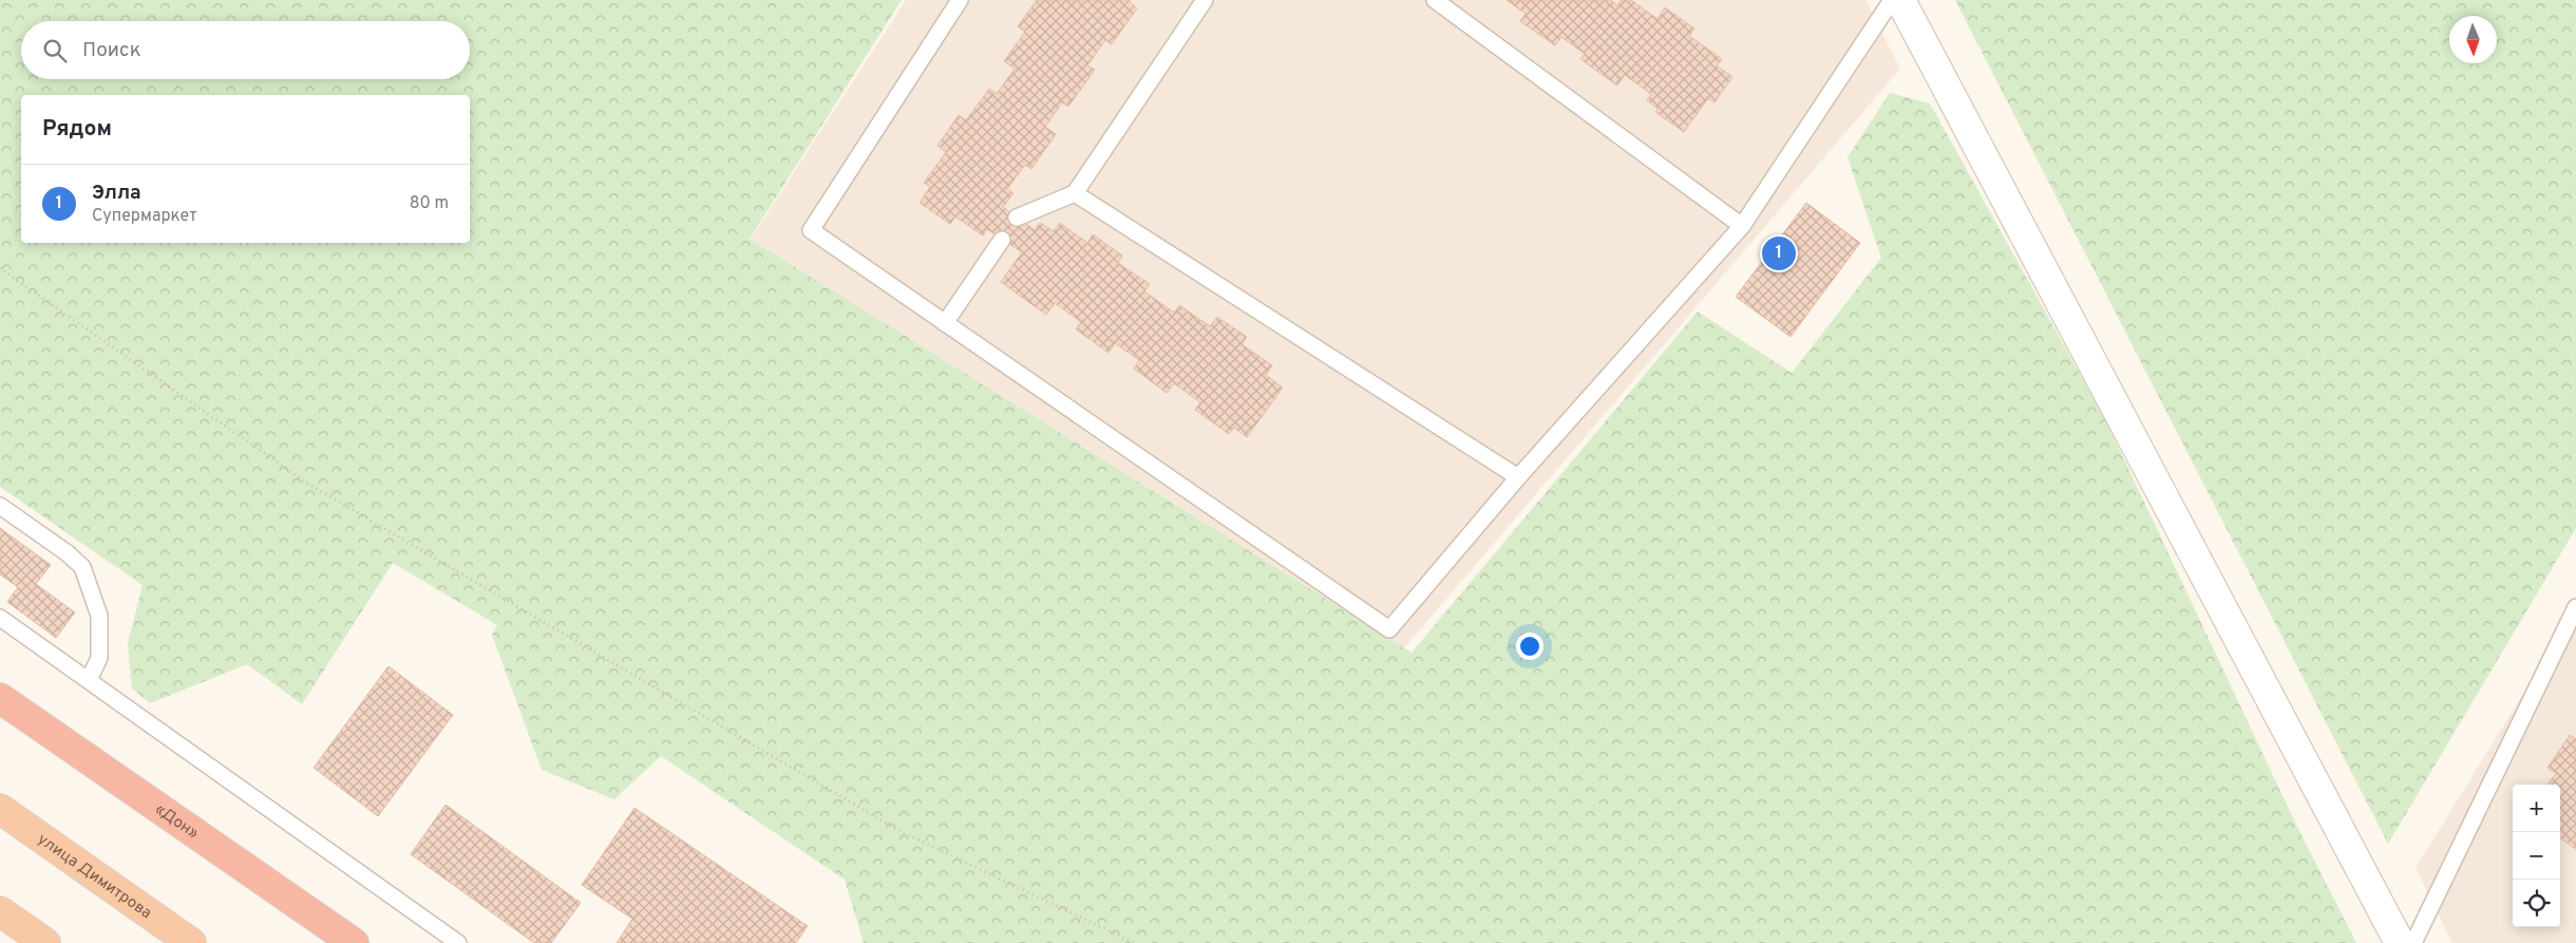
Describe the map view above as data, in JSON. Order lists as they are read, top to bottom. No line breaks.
{"streets":{"highway":["«Дон»","улица Димитрова"]},"north":"bottom","page":{"search":"Поиск","heading":"Рядом","list":[{"mark":"1","name":"Элла","note":"Супермаркет","value":"80 m"}],"pins":"1","map_buttons":["+","−"]}}
